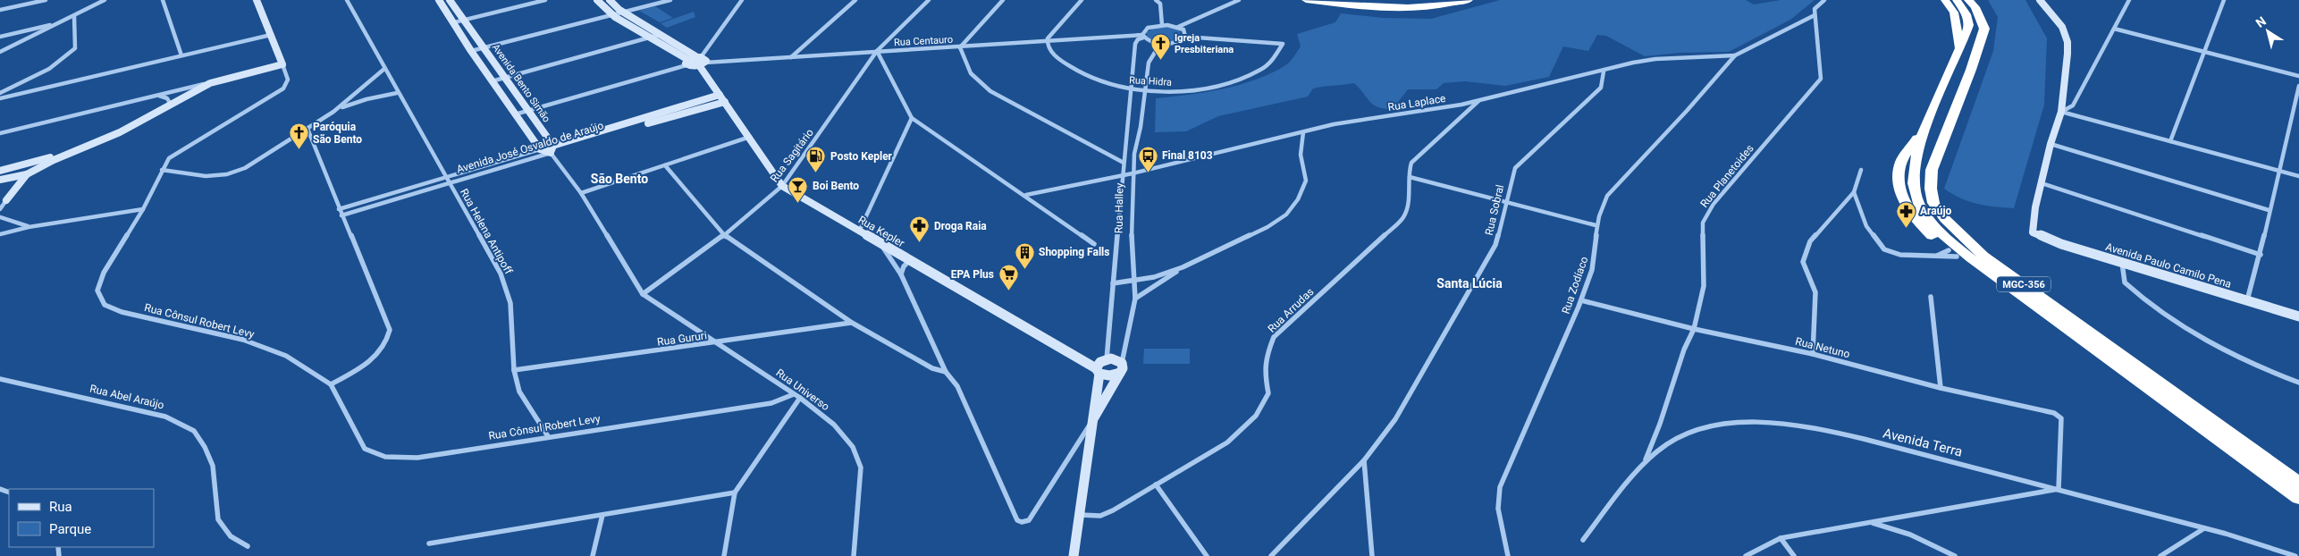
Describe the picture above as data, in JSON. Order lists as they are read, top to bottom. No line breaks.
{"streets":{"highway":["MGC-356"],"street":["Rua Centauro","Rua Hidra","Avenida Bento Simão","Rua Laplace","Avenida José Osvaldo de Araújo","Rua Sagitário","Rua Planetoides","Rua Halley","Rua Sobral","Rua Helena Antipoff","Rua Kepler","Avenida Paulo Camilo Pena","Rua Zodíaco","Rua Arrudas","Rua Cônsul Robert Levy","Rua Gururi","Rua Netuno","Rua Universo","Rua Abel Araújo","Avenida Terra"]},"crossings":[["Rua Centauro","Rua Hidra"],["Rua Centauro","Rua Sagitário"],["Rua Centauro","Rua Halley"],["Rua Centauro","Rua Kepler"],["Rua Hidra","Rua Halley"],["Avenida Bento Simão","Avenida José Osvaldo de Araújo"],["Rua Laplace","Rua Halley"],["Rua Laplace","Rua Sobral"],["Rua Laplace","Rua Zodíaco"],["Rua Laplace","Rua Arrudas"],["Avenida José Osvaldo de Araújo","Rua Helena Antipoff"],["Avenida José Osvaldo de Araújo","Rua Kepler"],["Rua Sagitário","Rua Kepler"],["Rua Sagitário","Rua Universo"],["Rua Planetoides","Rua Netuno"],["Rua Planetoides","Avenida Terra"],["Rua Halley","Rua Kepler"],["Rua Halley","Rua Arrudas"],["Rua Helena Antipoff","Rua Cônsul Robert Levy"],["Rua Helena Antipoff","Rua Gururi"],["Rua Zodíaco","Rua Netuno"],["Rua Cônsul Robert Levy","Rua Universo"],["Rua Gururi","Rua Universo"],["Rua Netuno","Avenida Terra"]],"districts":["São Bento","Santa Lúcia"],"places":{"church":["Igreja Presbiteriana","Paróquia São Bento"],"bus stop":["Final 8103"],"fuel station":["Posto Kepler"],"bar":["Boi Bento"],"pharmacy":["Araújo","Droga Raia"],"building":["Shopping Falls"],"supermarket":["EPA Plus"]},"legend":["Rua","Parque"],"north":"top left"}
